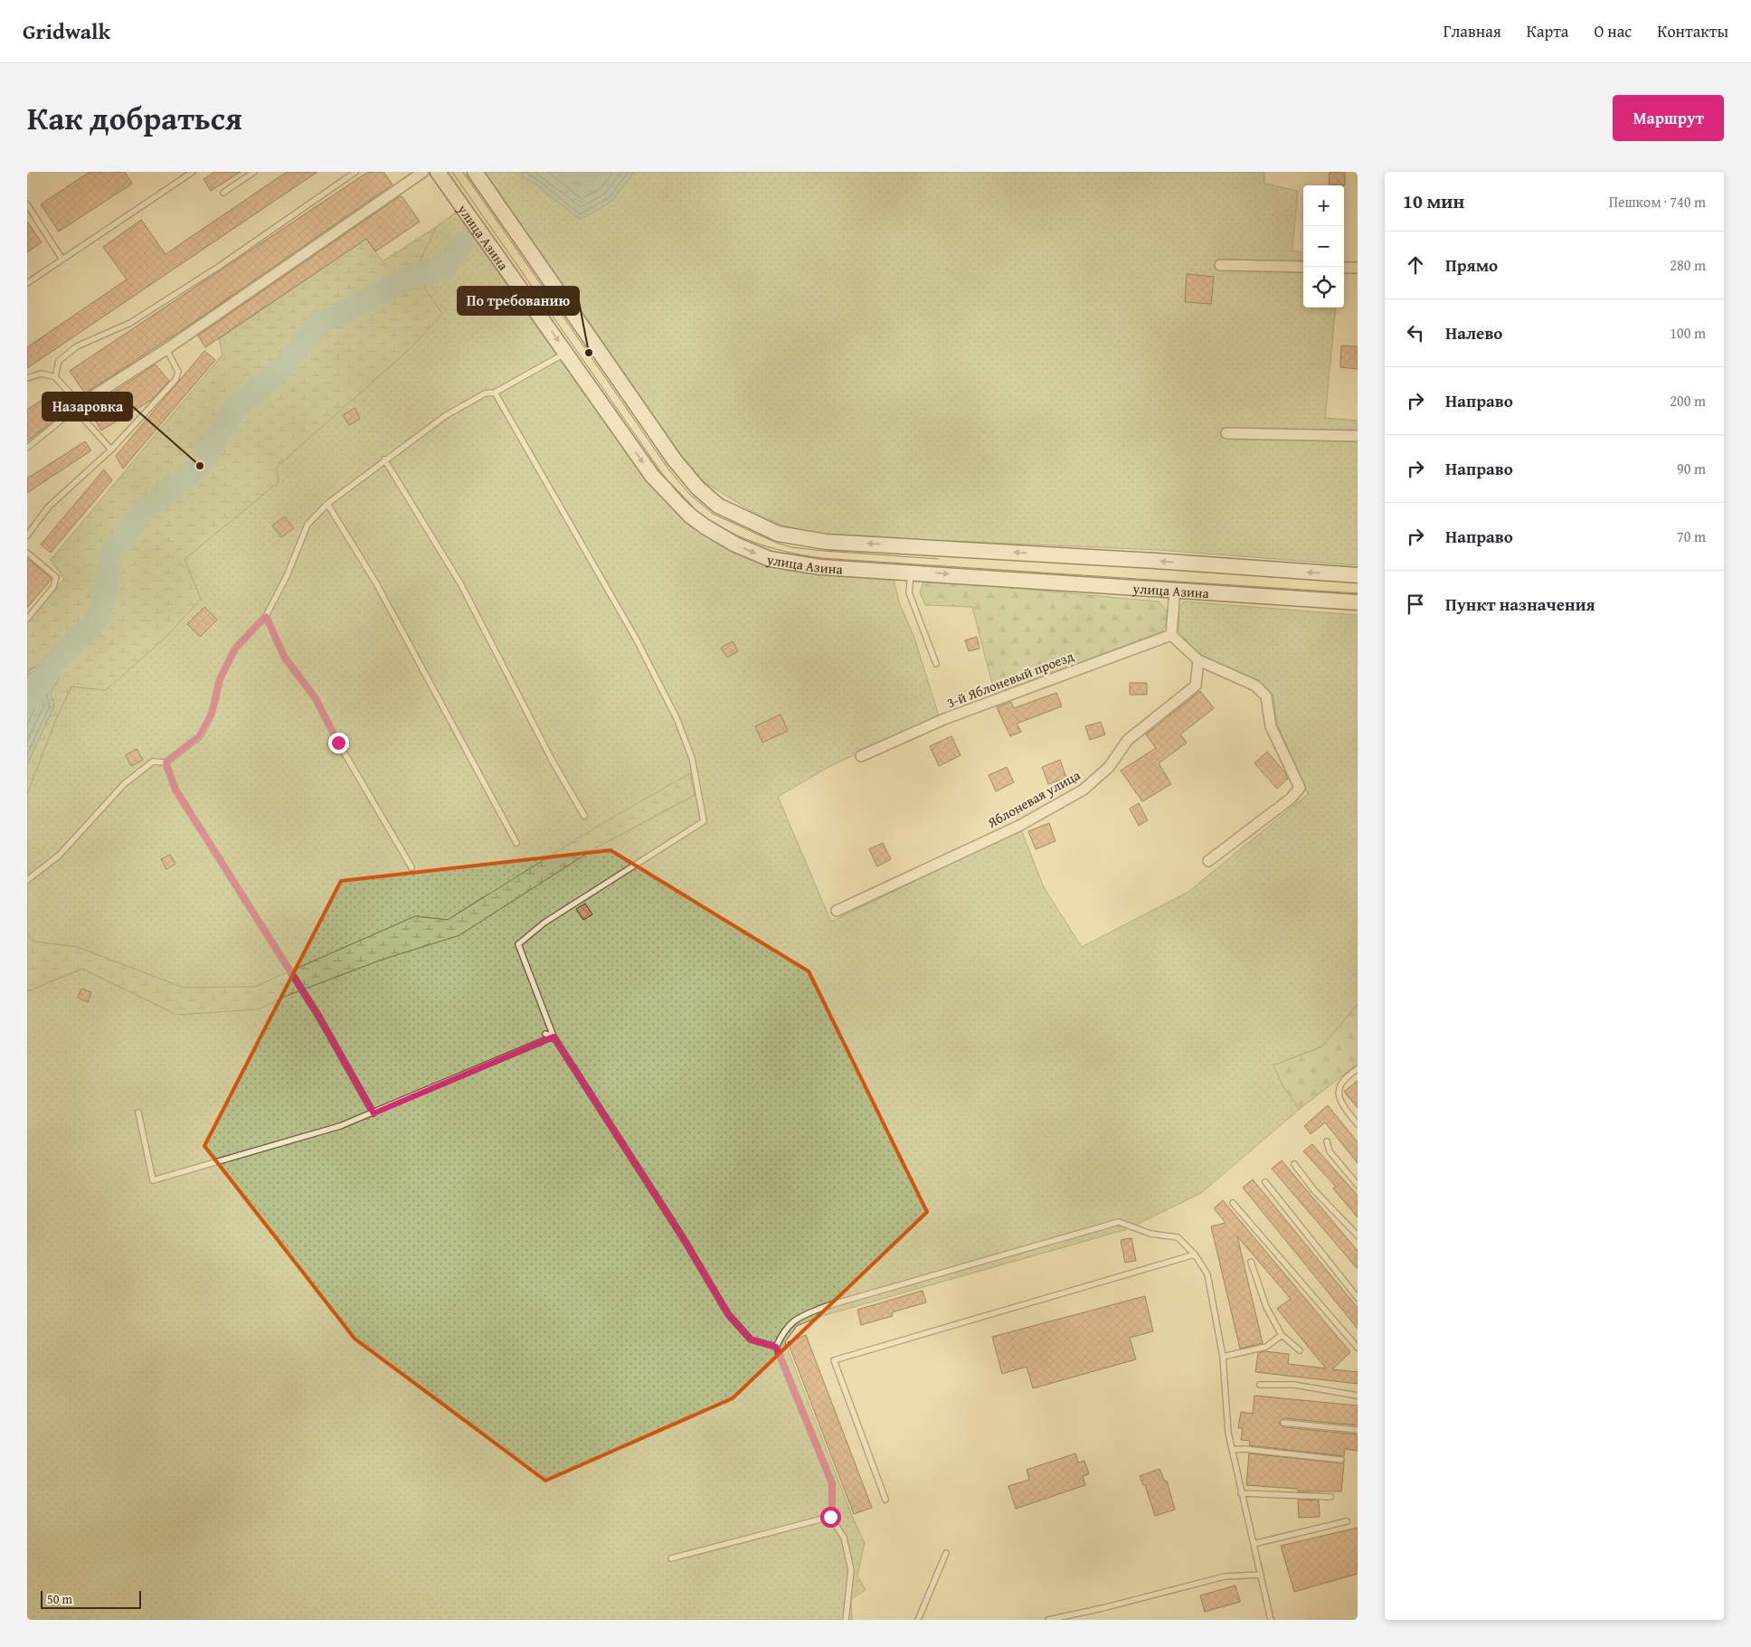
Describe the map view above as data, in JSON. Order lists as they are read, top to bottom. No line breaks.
{"streets":{"street":["улица Азина","3-й Яблоневый проезд","Яблоневая улица"]},"places":["По требованию","Назаровка"],"scale_bar":"50 m","page":{"header":"Gridwalk","nav":["Главная","Карта","О нас","Контакты"],"title":"Как добраться","buttons":"Маршрут","heading":["10 мин","Пешком · 740 m"],"map_buttons":["+","−"],"list":[["Прямо","280 m"],["Налево","100 m"],["Направо","200 m"],["Направо","90 m"],["Направо","70 m"],"Пункт назначения"],"scale":"50 m"}}
